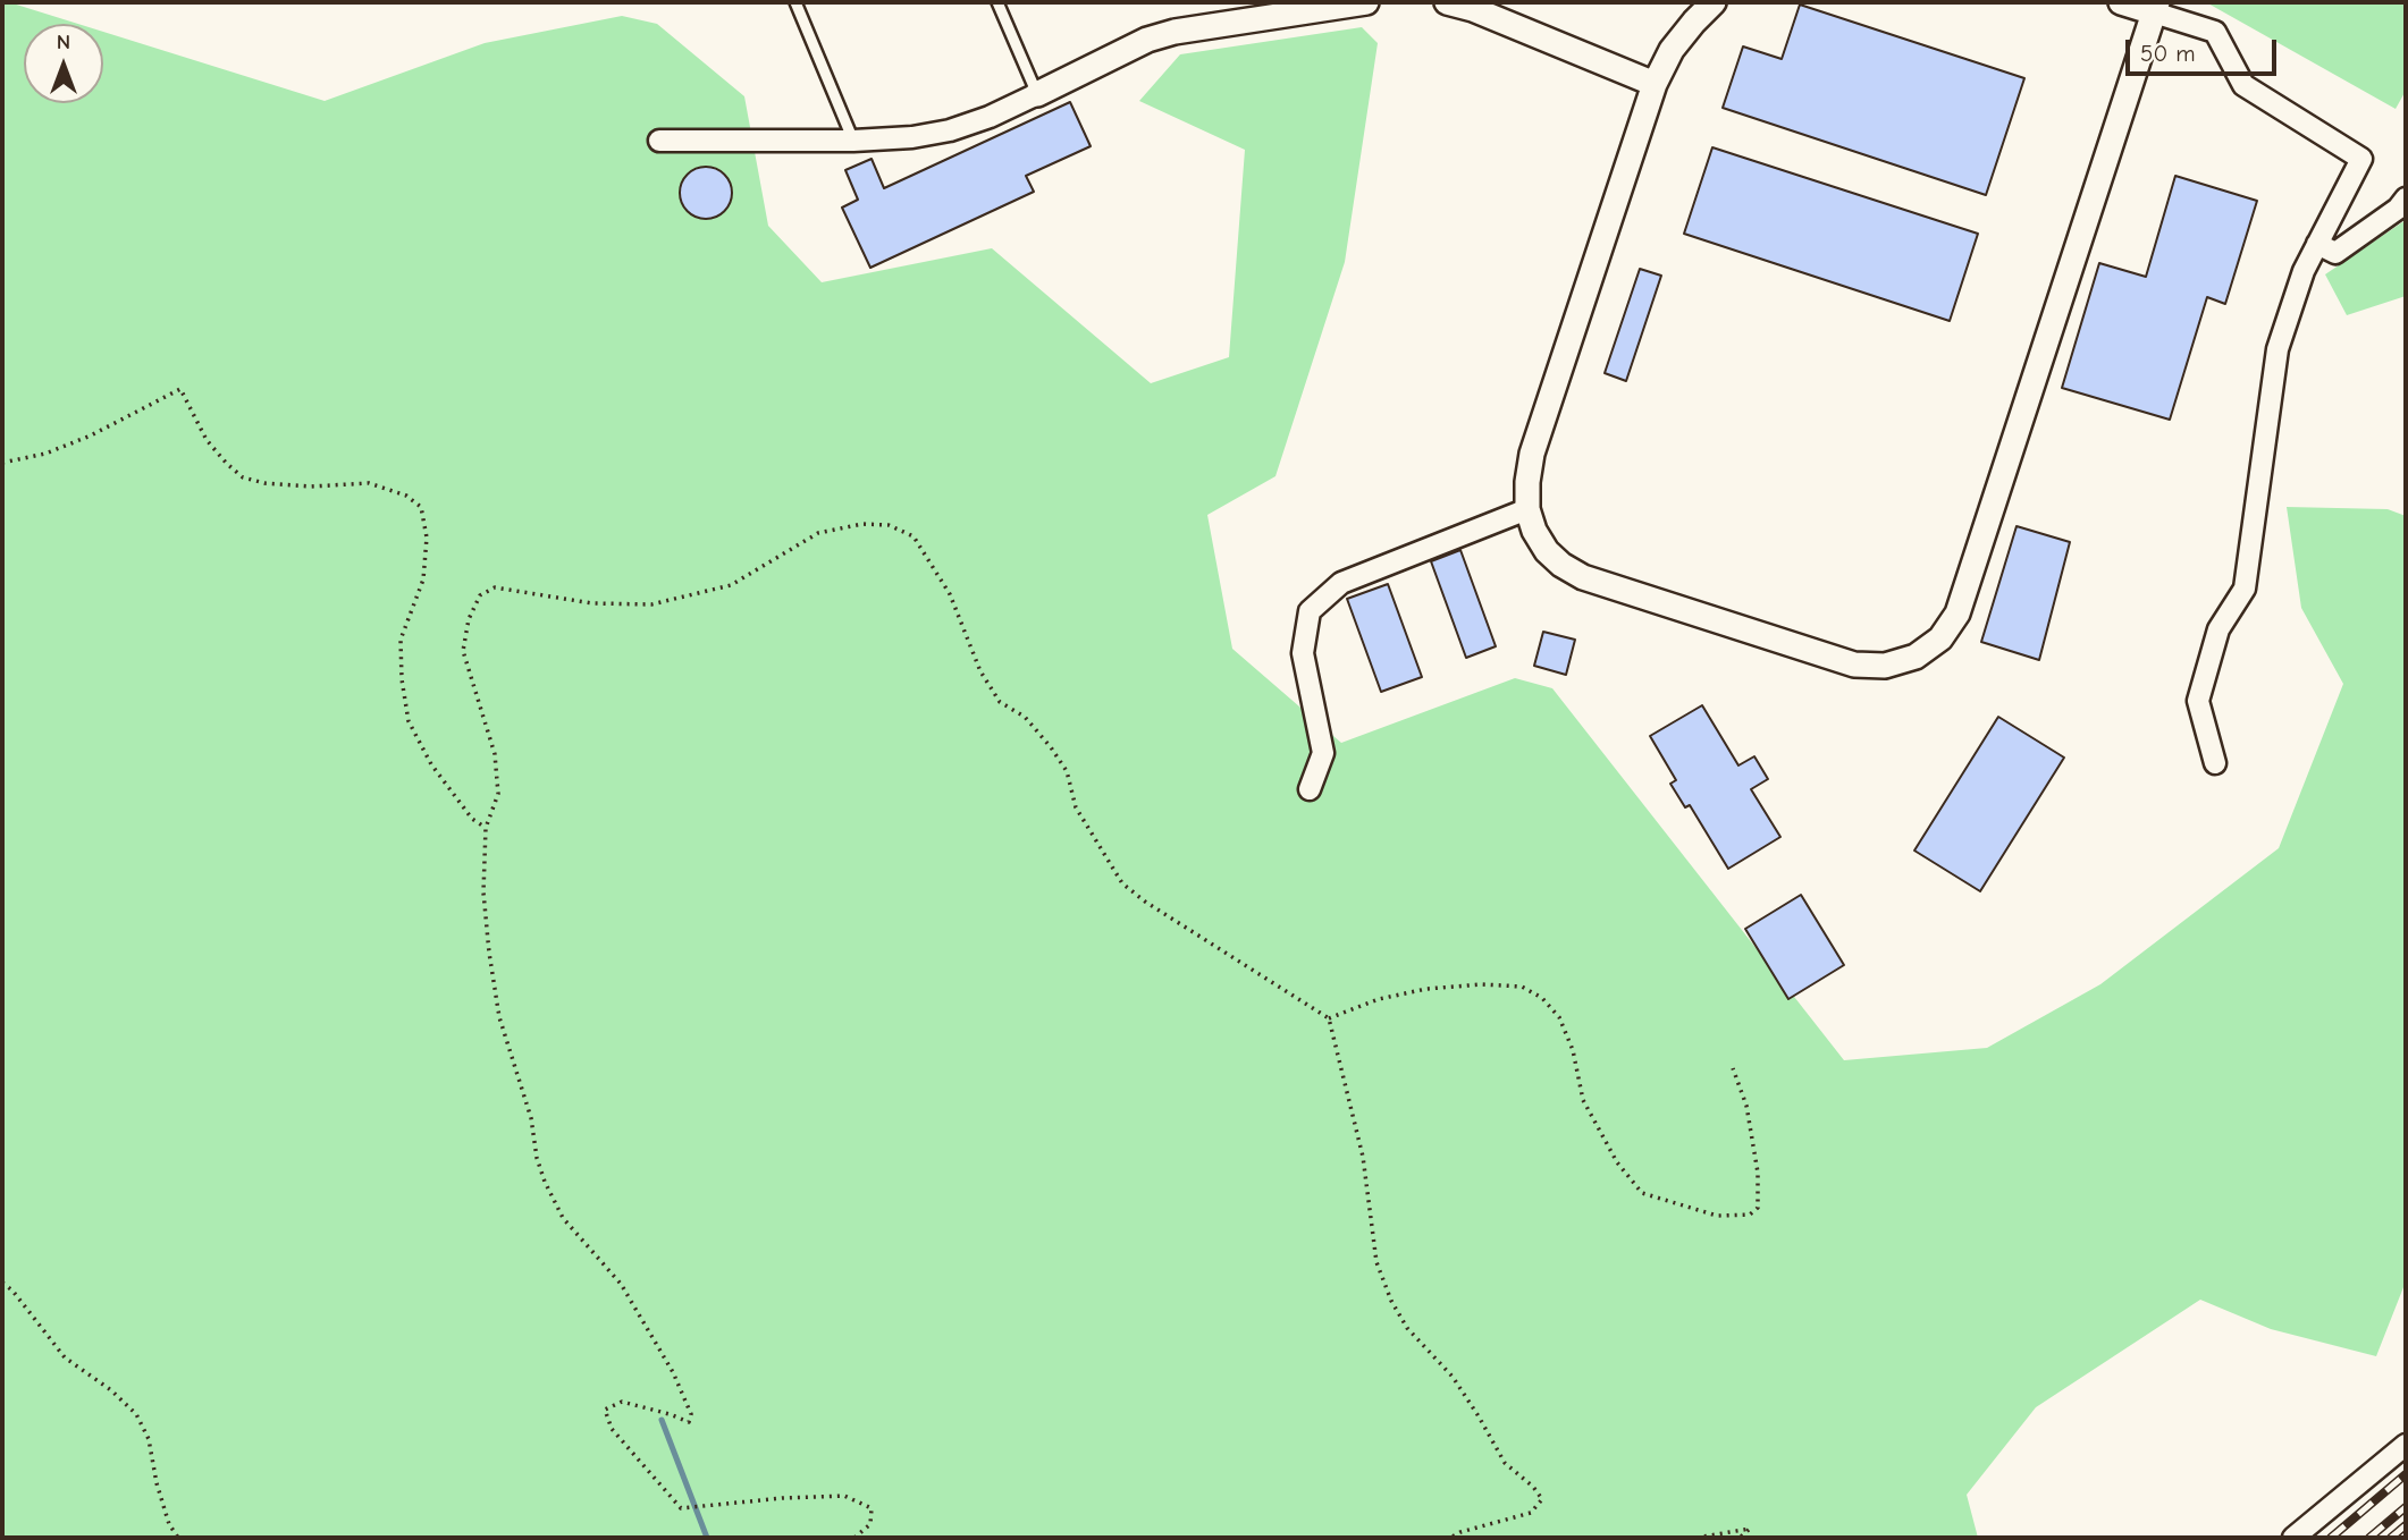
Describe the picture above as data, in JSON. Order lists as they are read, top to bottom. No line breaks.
{"scale_bar":"50 m","north":"top"}
